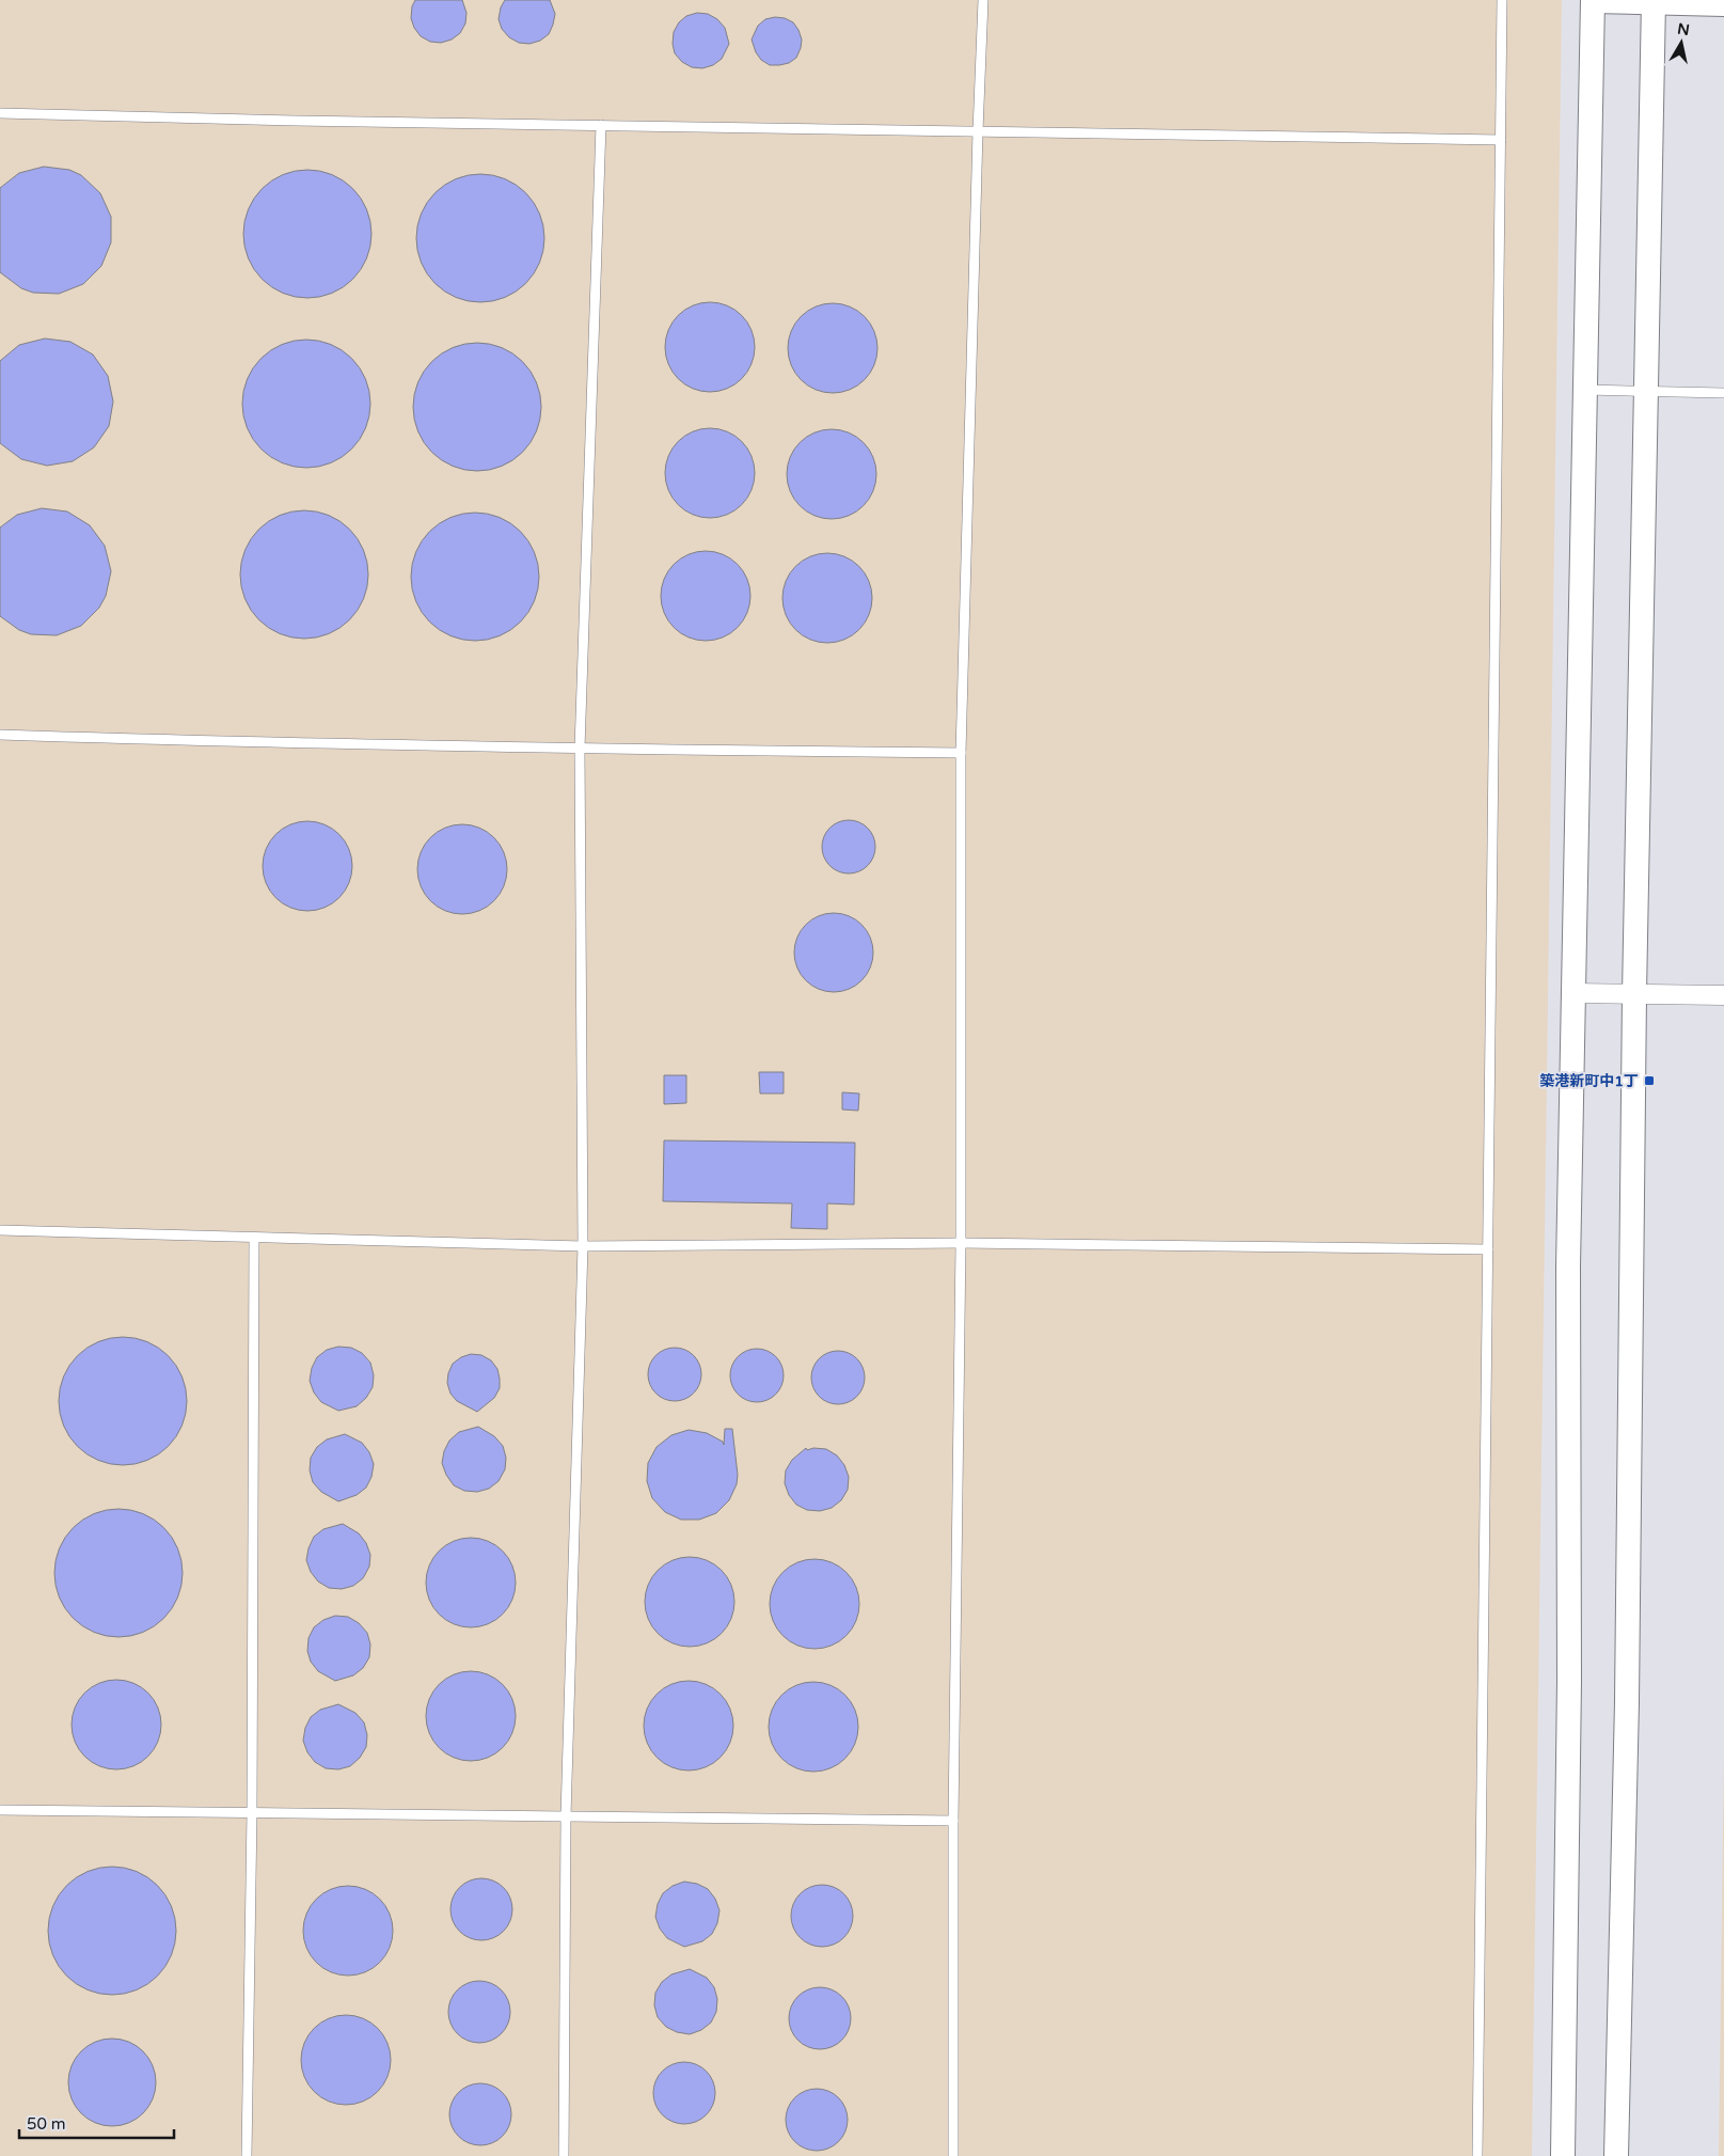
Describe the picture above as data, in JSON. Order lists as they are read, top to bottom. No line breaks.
{"places":{"transit":["築港新町中1丁"]},"scale_bar":"50 m","north":"top"}
